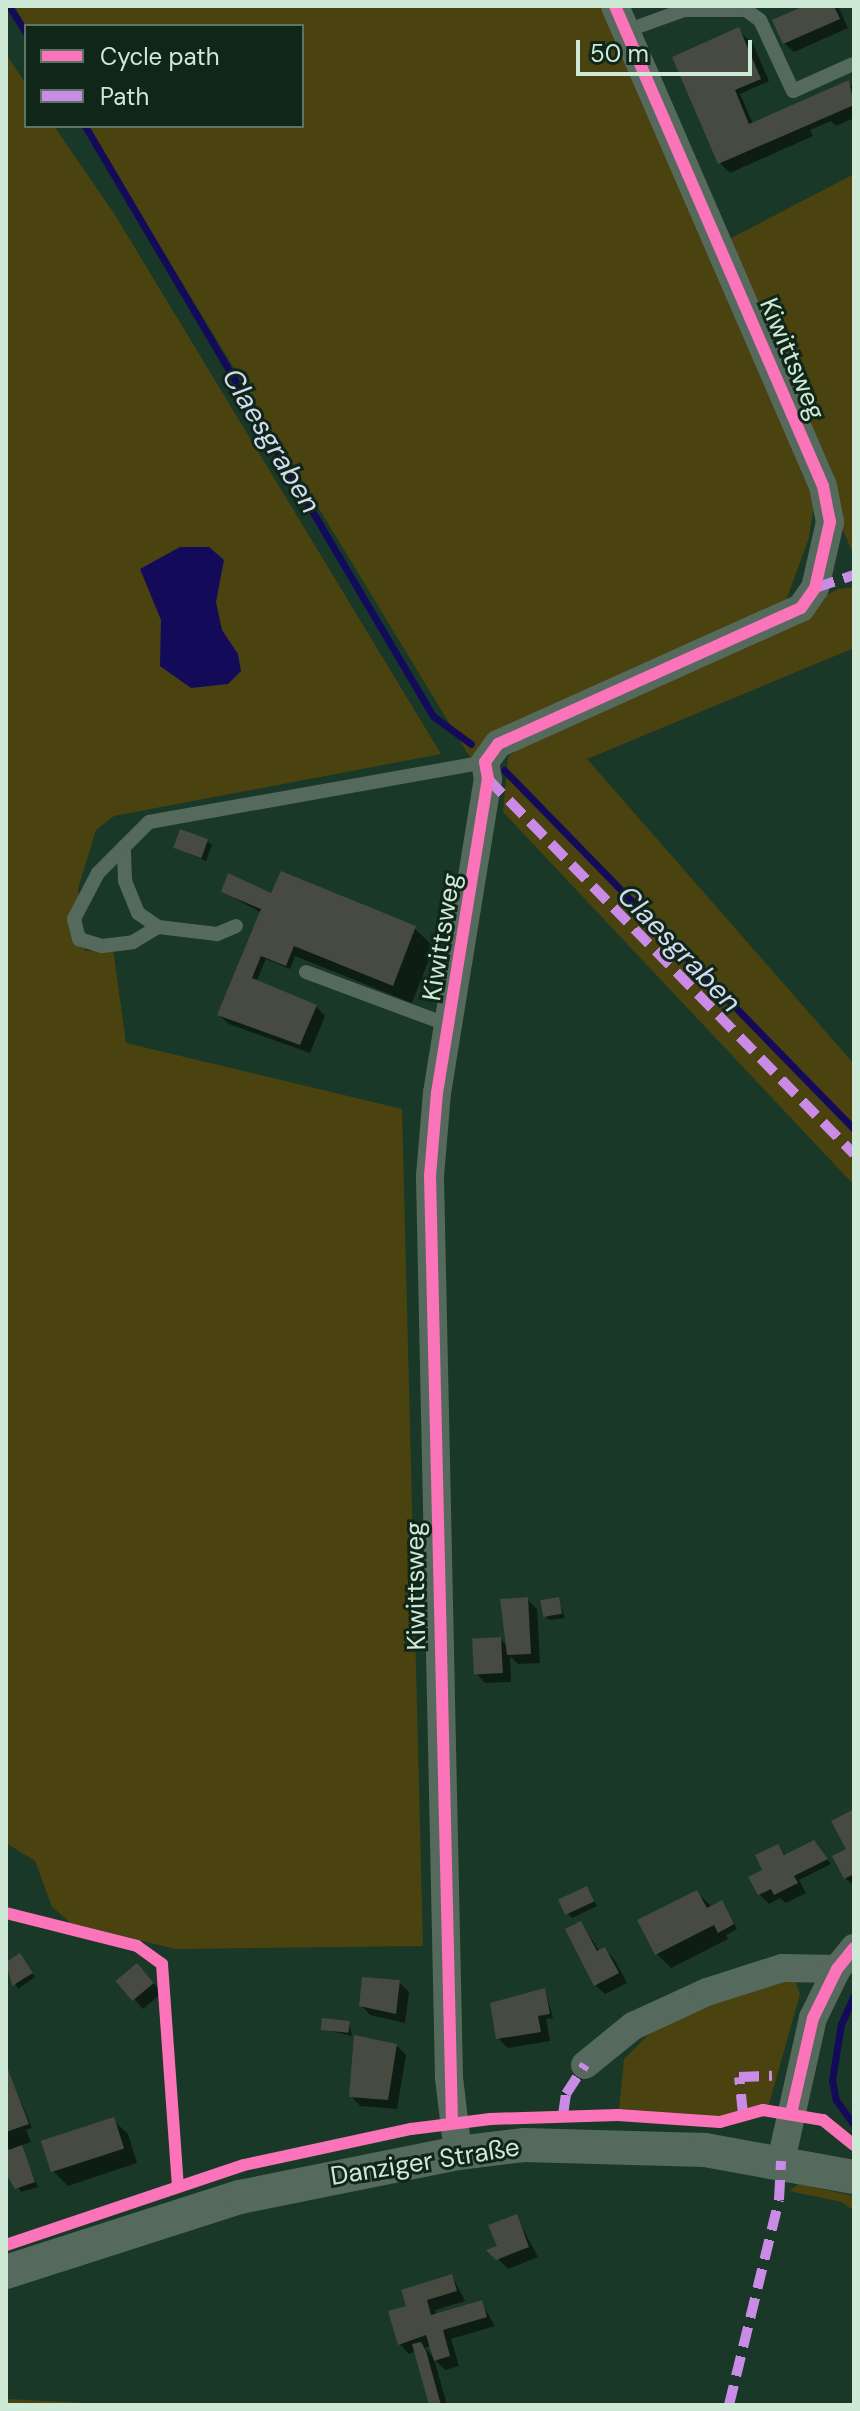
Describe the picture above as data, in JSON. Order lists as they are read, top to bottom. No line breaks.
{"streets":{"street":["Kiwittsweg","Danziger Straße"]},"crossings":[["Kiwittsweg","Danziger Straße"]],"water":["Claesgraben"],"legend":["Cycle path","Path"],"scale_bar":"50 m"}
